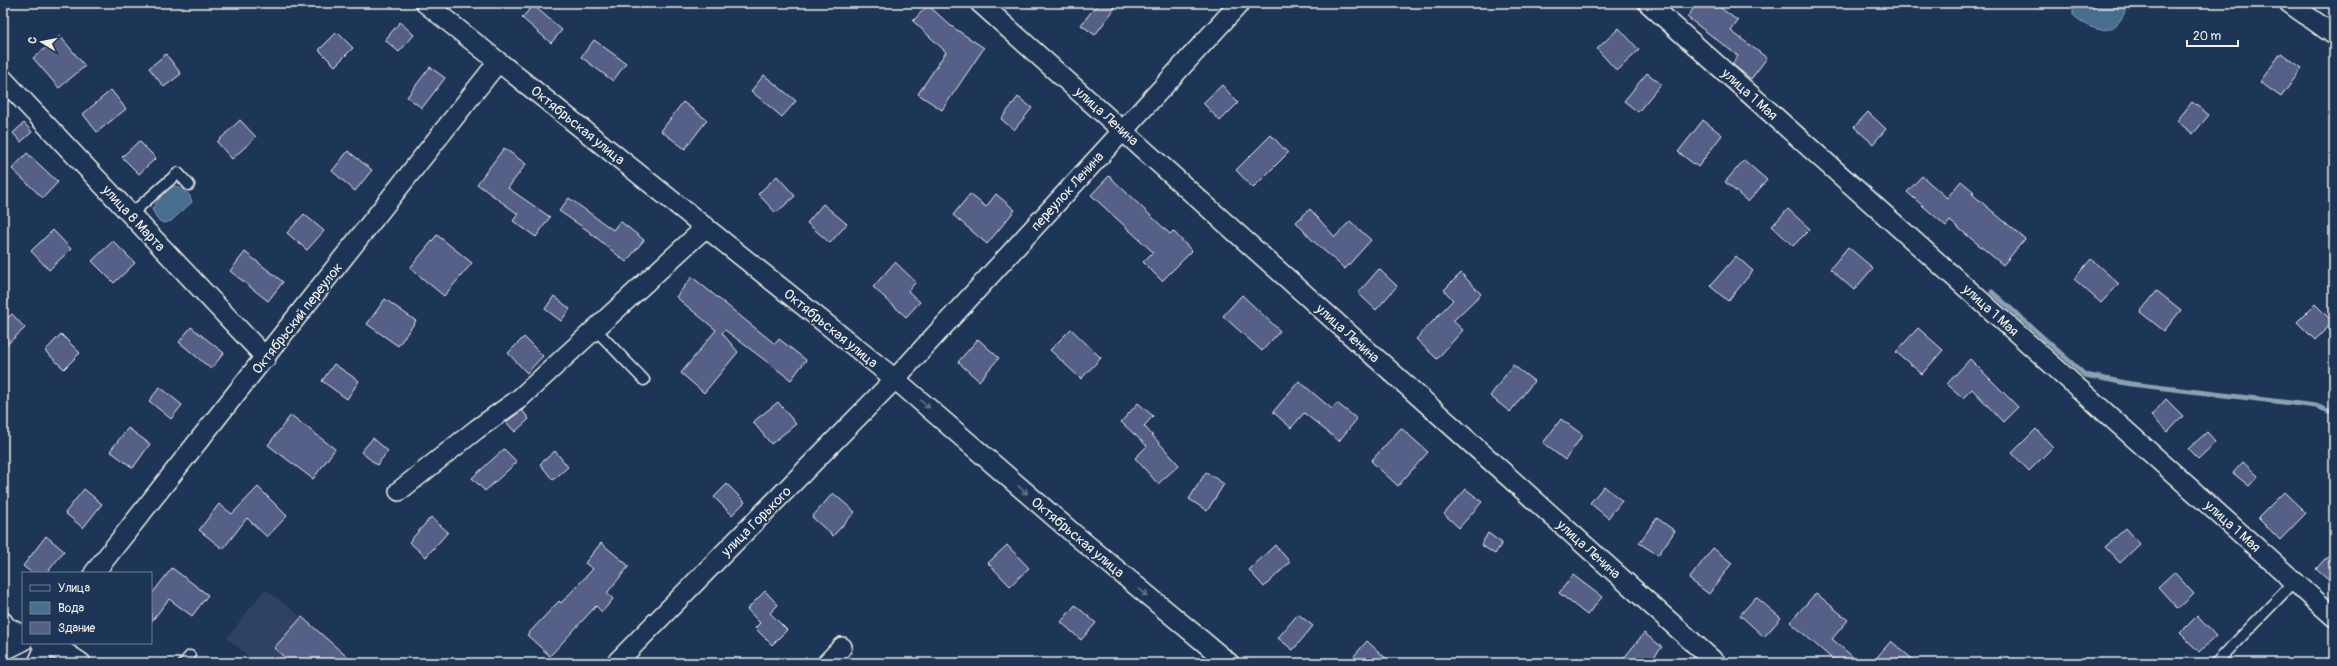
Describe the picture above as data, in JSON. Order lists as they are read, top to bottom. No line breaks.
{"streets":{"street":["улица 1 Мая","улица Ленина","Октябрьская улица","переулок Ленина","улица 8 Марта","Октябрьский переулок","улица Горького"]},"crossings":[["улица Ленина","переулок Ленина"],["Октябрьская улица","переулок Ленина"],["Октябрьская улица","Октябрьский переулок"],["Октябрьская улица","улица Горького"],["переулок Ленина","улица Горького"],["улица 8 Марта","Октябрьский переулок"]],"one_way":["Октябрьская улица"],"legend":["Улица","Вода","Здание"],"scale_bar":"20 m","north":"left"}
